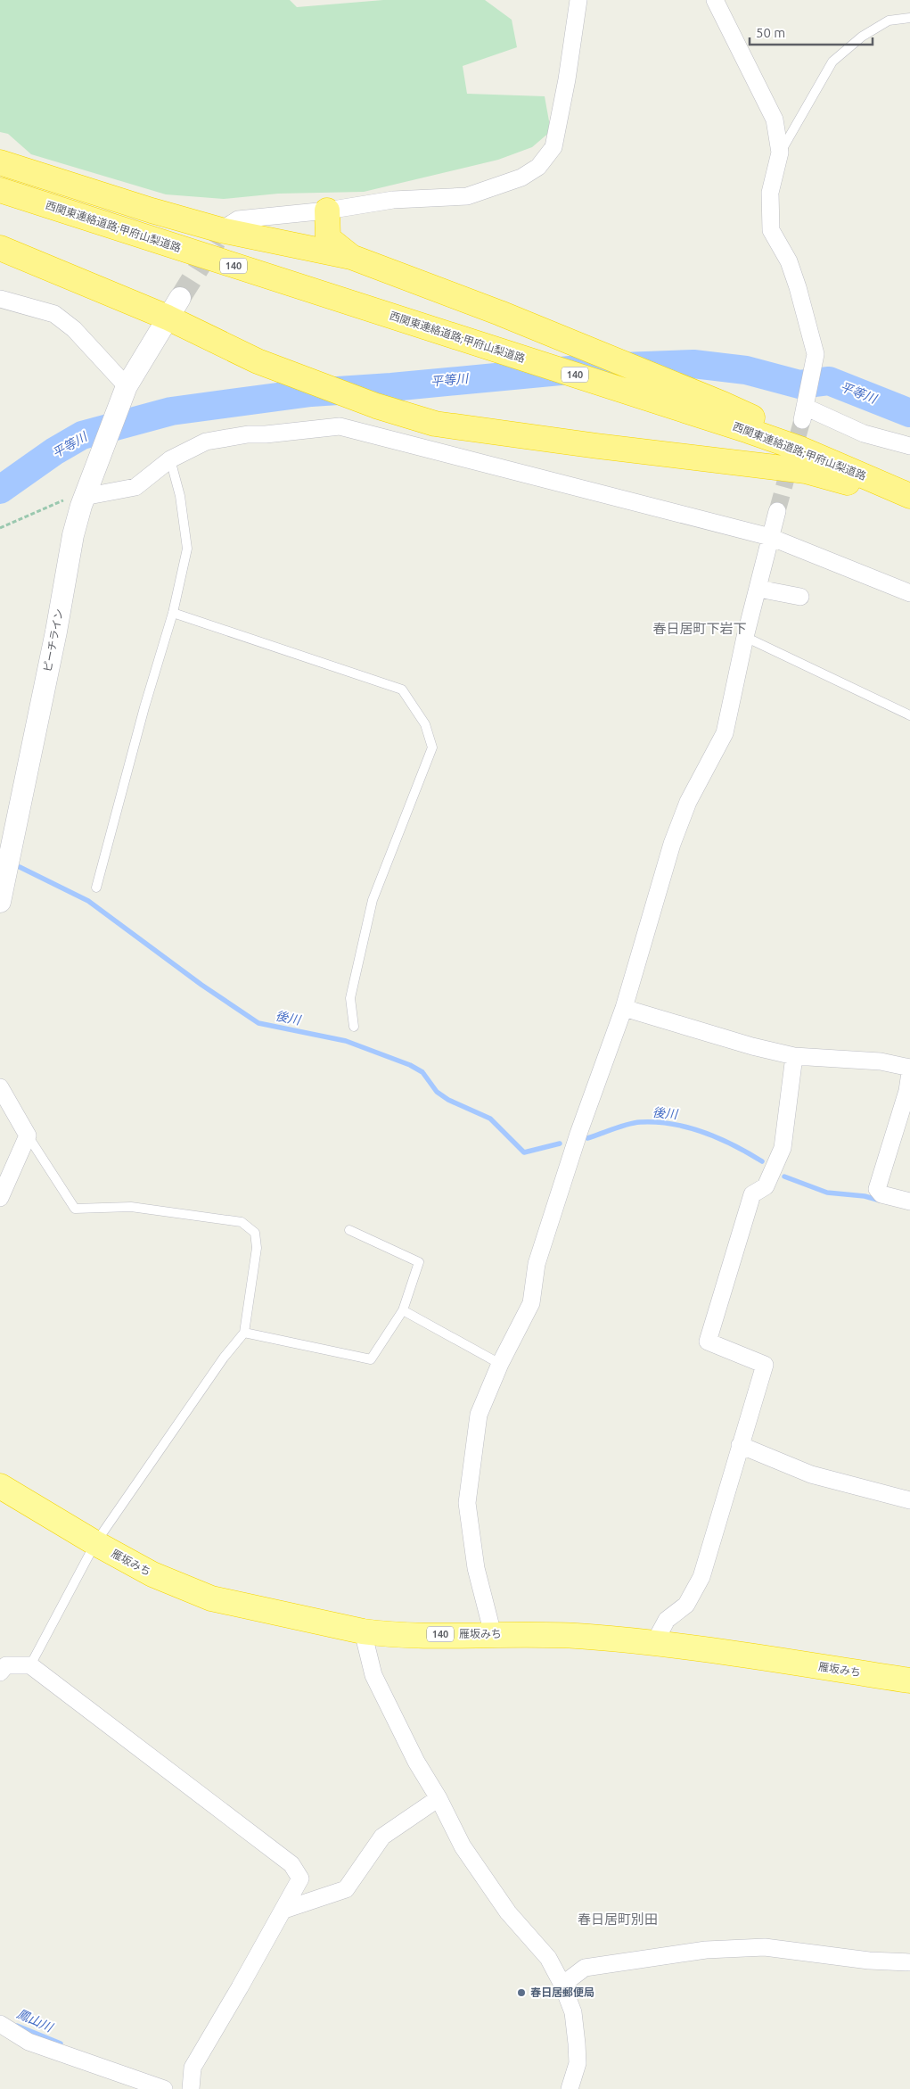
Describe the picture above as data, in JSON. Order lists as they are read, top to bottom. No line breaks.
{"streets":{"highway":["西関東連絡道路;甲府山梨道路","140","雁坂みち"],"street":["ピーチライン"]},"districts":["春日居町下岩下","春日居町別田"],"water":["平等川","後川","鳳山川"],"places":["春日居郵便局"],"scale_bar":"50 m"}
